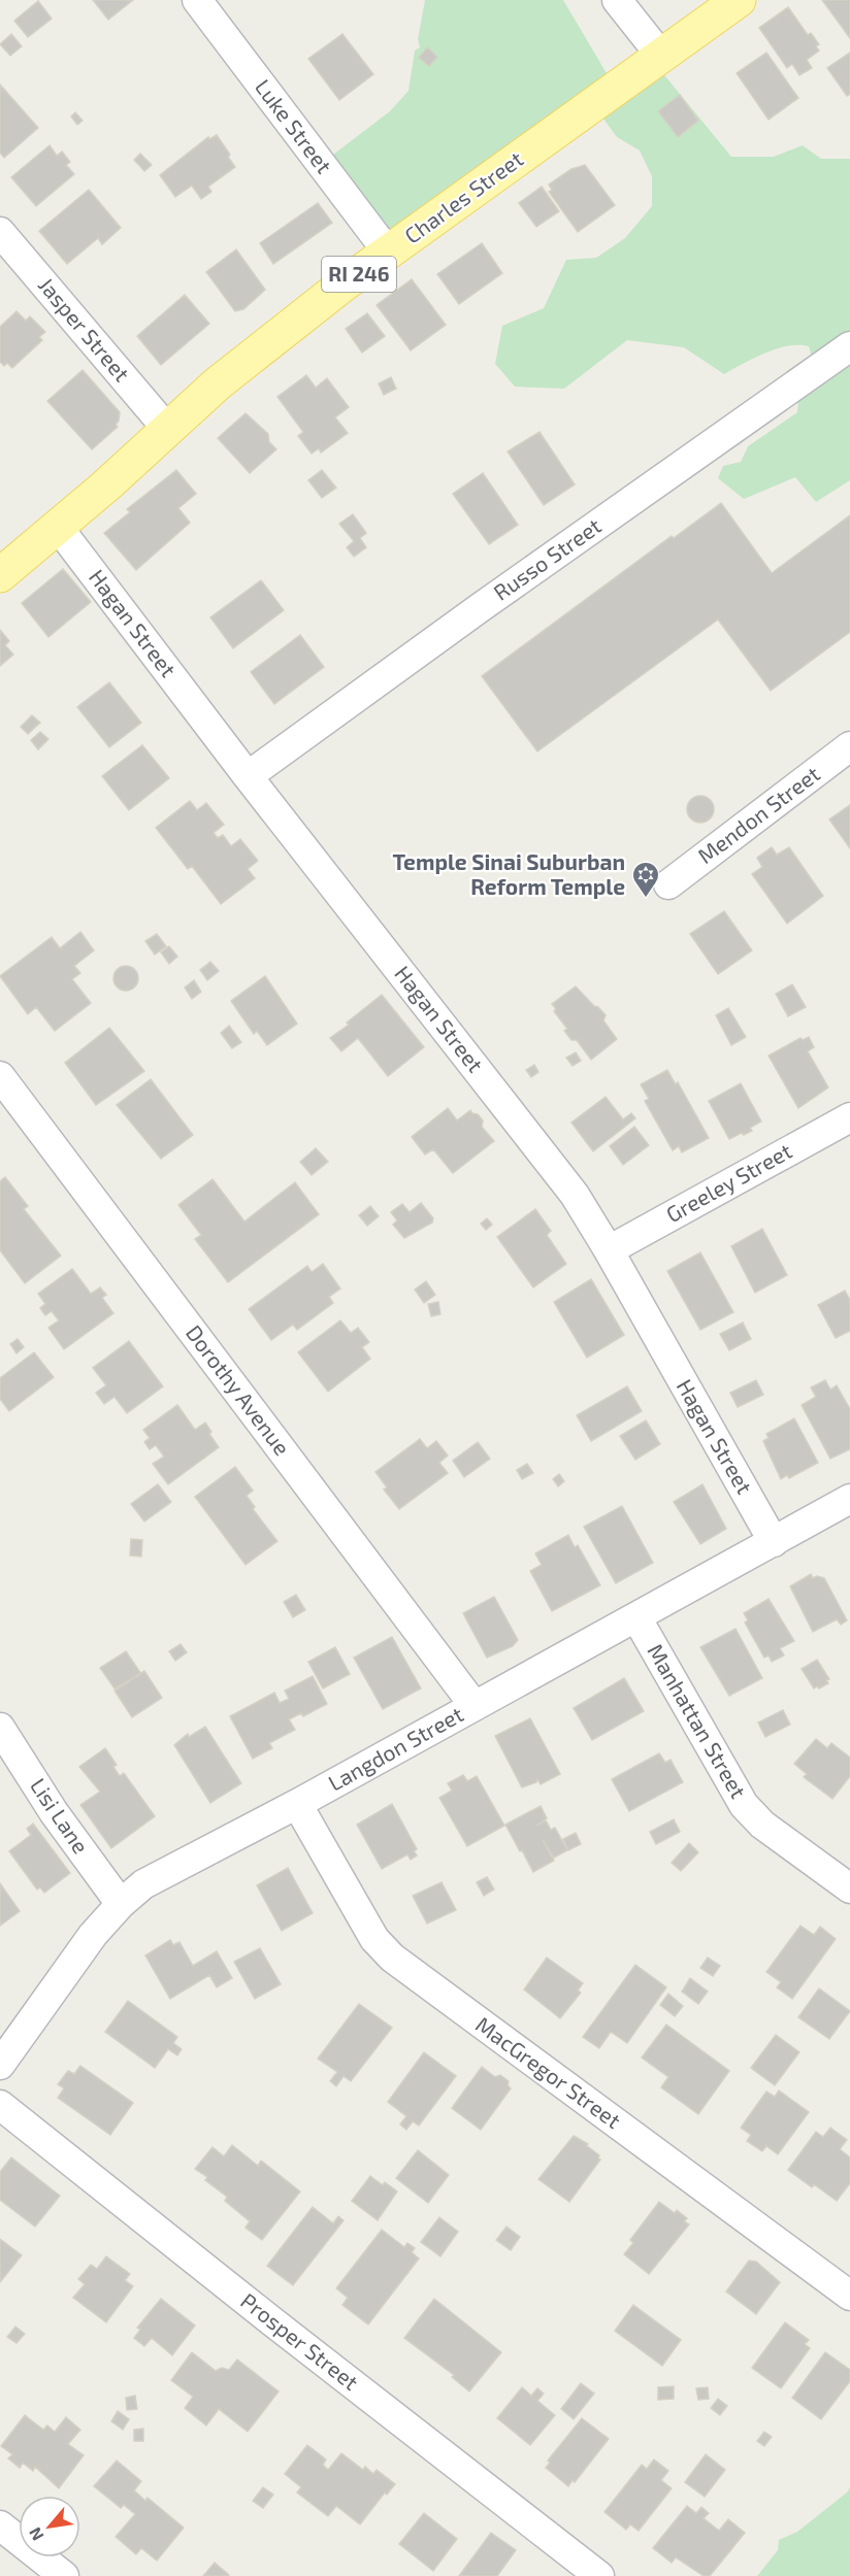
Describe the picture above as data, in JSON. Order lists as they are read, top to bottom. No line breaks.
{"streets":{"main road":["Charles Street","RI 246"],"street":["Luke Street","Jasper Street","Russo Street","Hagan Street","Mendon Street","Greeley Street","Dorothy Avenue","Manhattan Street","Langdon Street","Lisi Lane","MacGregor Street","Prosper Street"]},"crossings":[["Luke Street","Charles Street"],["Charles Street","Jasper Street"],["Charles Street","Hagan Street"],["Russo Street","Hagan Street"],["Hagan Street","Greeley Street"],["Hagan Street","Langdon Street"],["Dorothy Avenue","Langdon Street"],["Manhattan Street","Langdon Street"],["Langdon Street","Lisi Lane"],["Langdon Street","MacGregor Street"]],"places":{"synagogue":["Temple Sinai Suburban Reform Temple"]},"north":"bottom left"}
